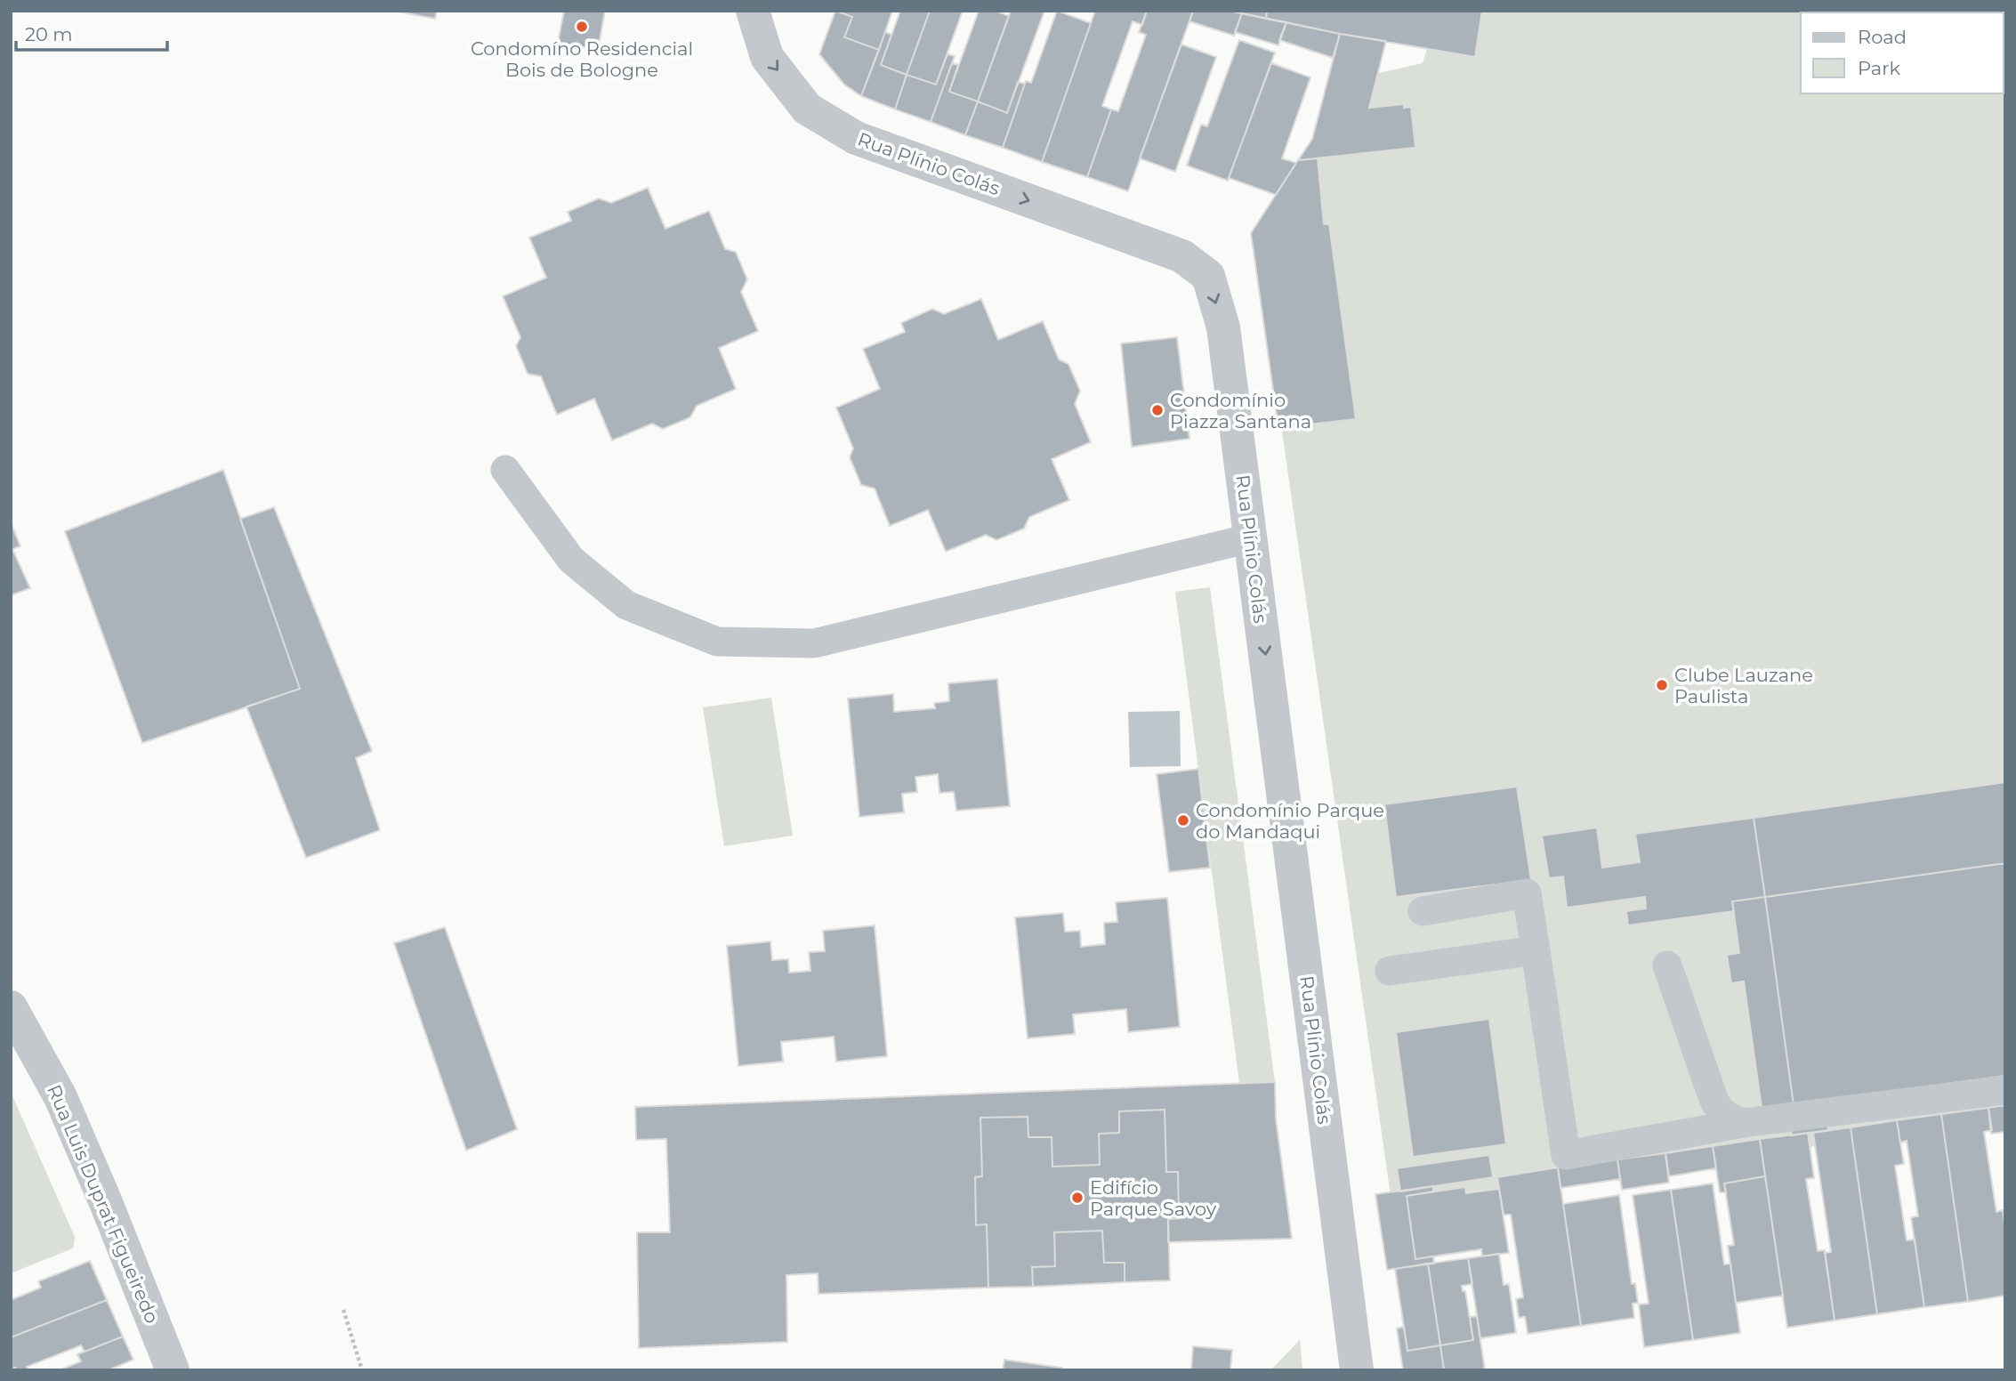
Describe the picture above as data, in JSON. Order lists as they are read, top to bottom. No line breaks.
{"streets":{"street":["Rua Plínio Colás","Rua Luis Duprat Figueiredo"]},"one_way":["Rua Plínio Colás"],"places":["Condomíno Residencial Bois de Bologne","Condomínio Piazza Santana","Clube Lauzane Paulista","Condomínio Parque do Mandaqui","Edifício Parque Savoy"],"legend":["Road","Park"],"scale_bar":"20 m"}
